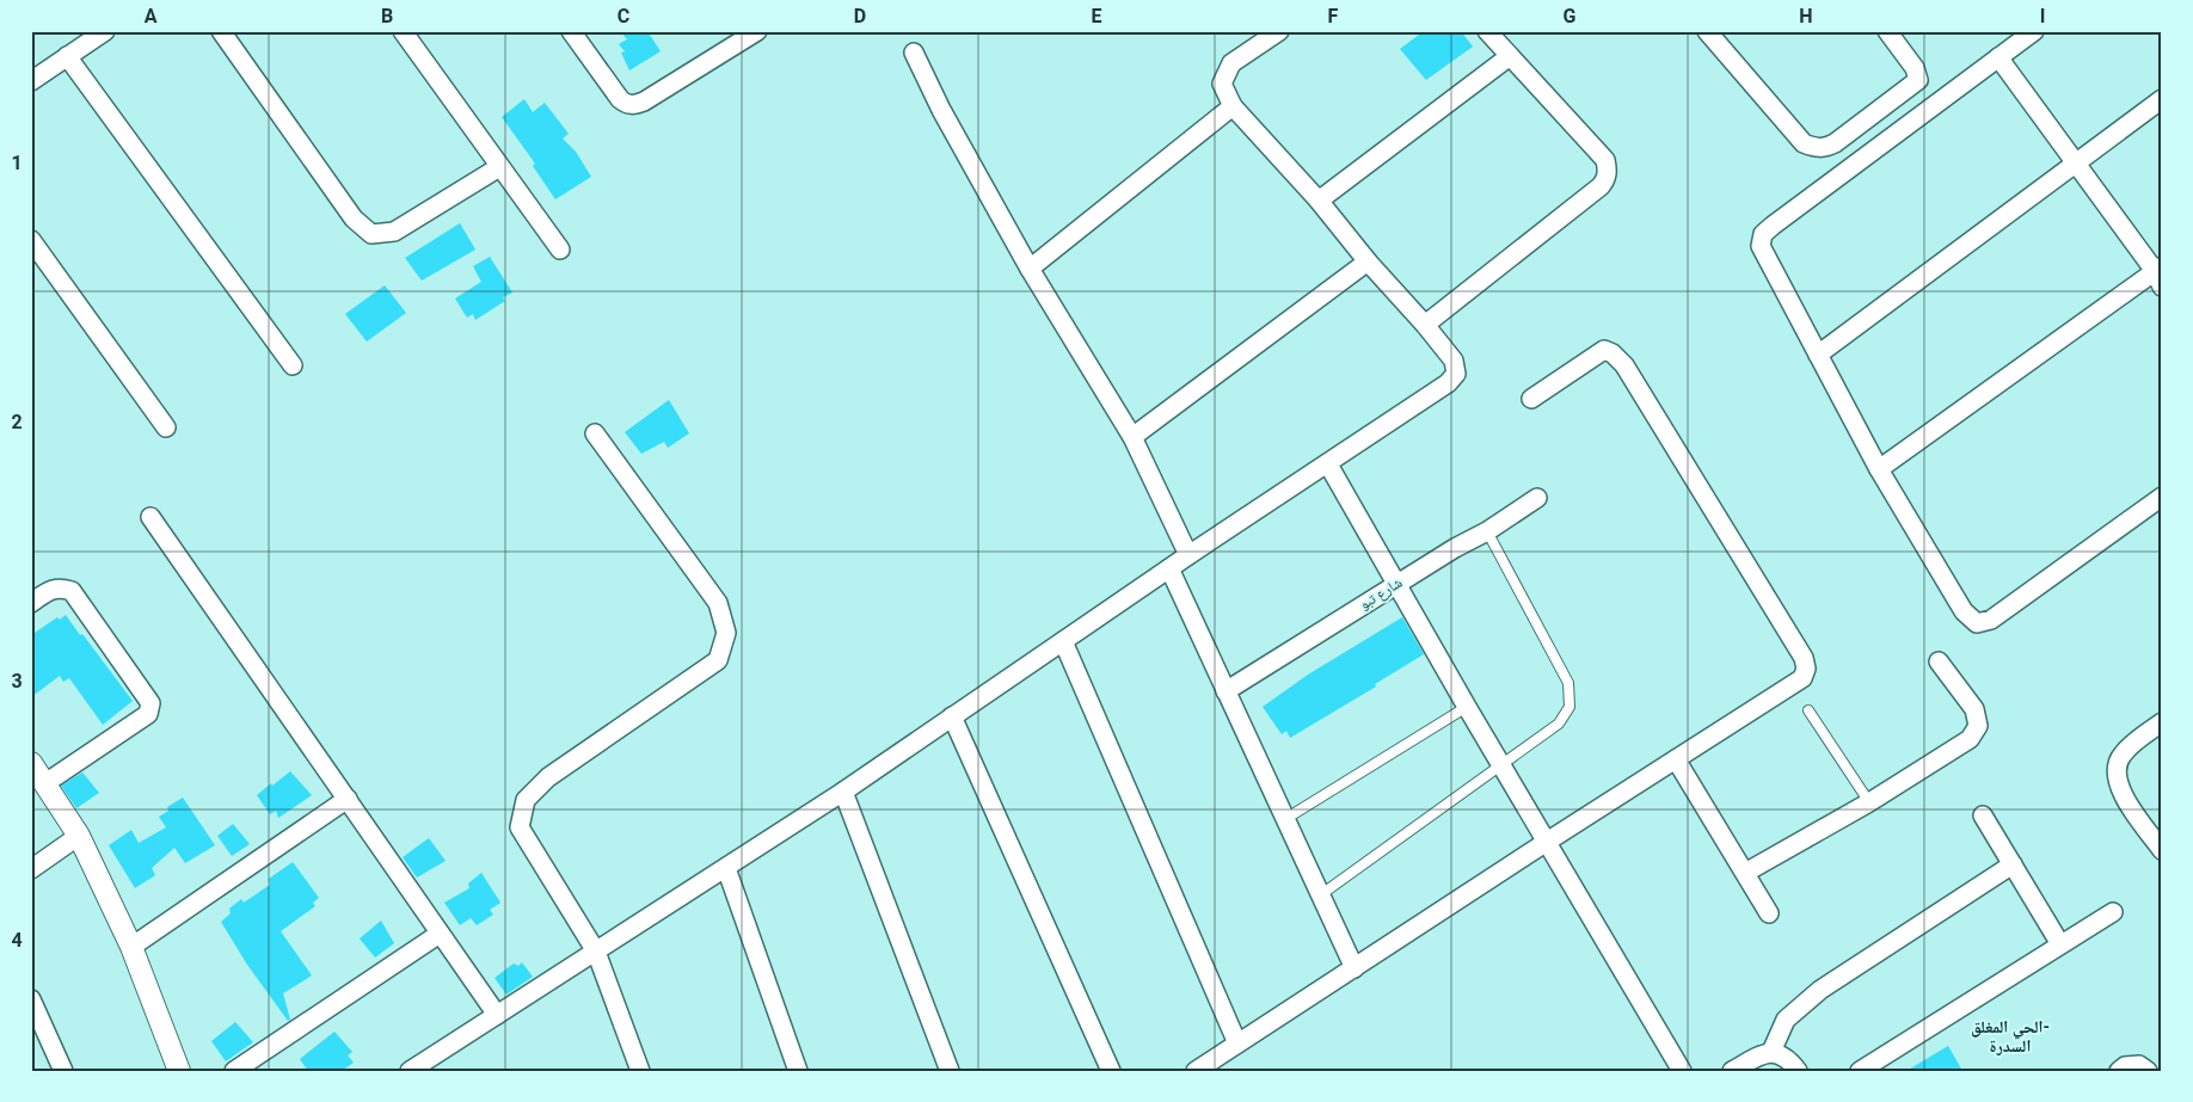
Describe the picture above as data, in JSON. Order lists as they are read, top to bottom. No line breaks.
{"streets":{"street":["شارع تبو"]},"districts":["الحي المغلق- السدرة"],"grid":{"columns":["A","B","C","D","E","F","G","H","I"],"rows":["1","2","3","4"]}}
